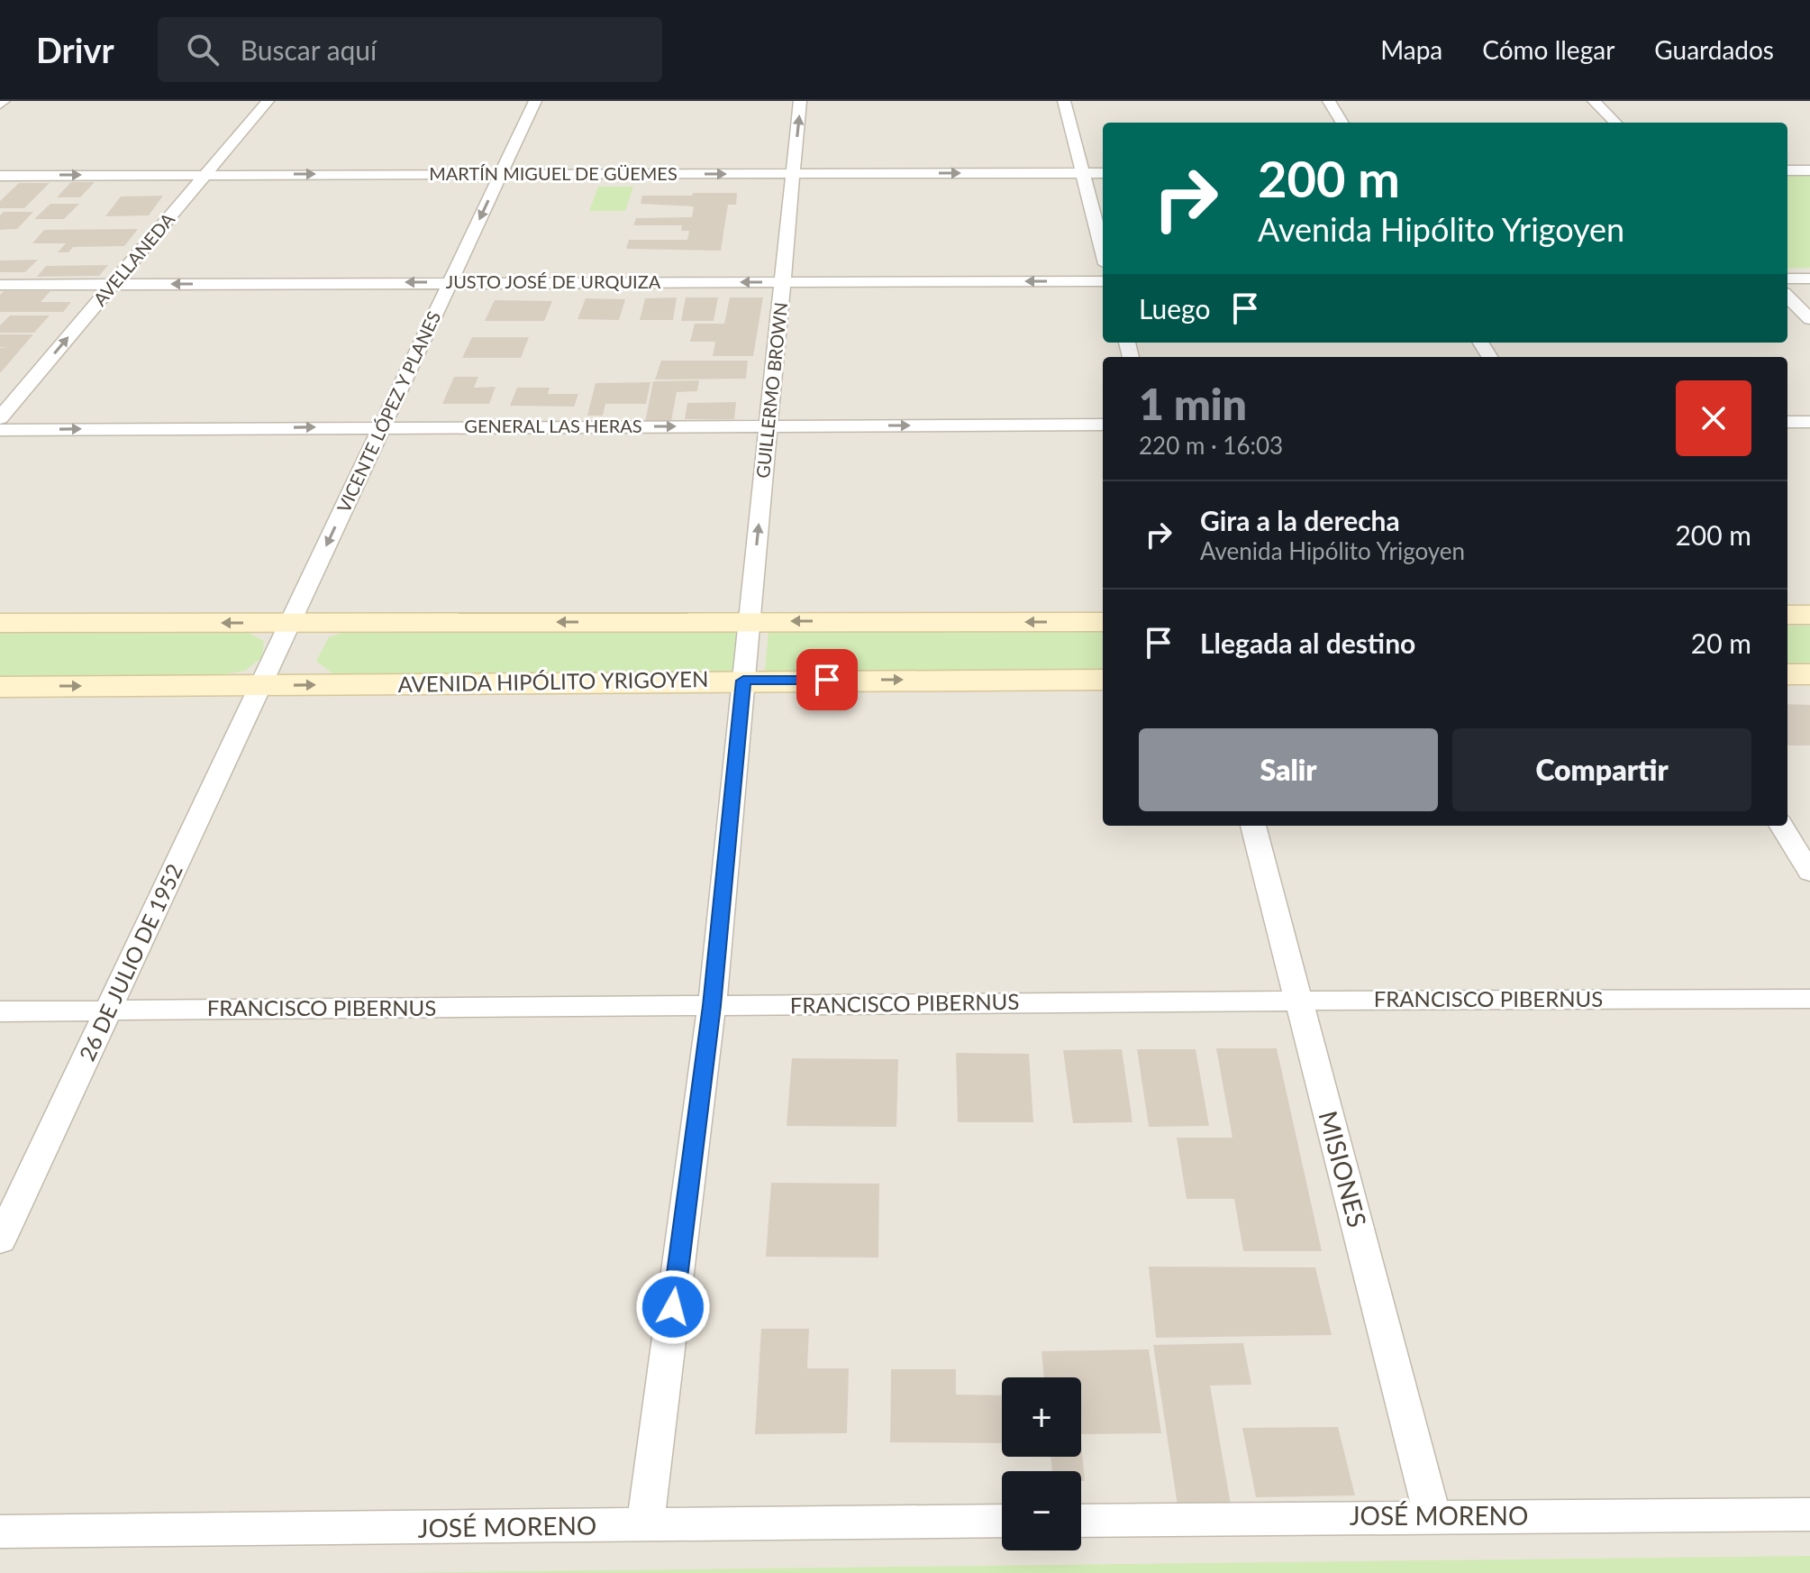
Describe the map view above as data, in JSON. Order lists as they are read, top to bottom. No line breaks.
{"streets":{"main road":["AVENIDA HIPÓLITO YRIGOYEN"],"street":["MARTÍN MIGUEL DE GÜEMES","AVELLANEDA","JUSTO JOSÉ DE URQUIZA","GUILLERMO BROWN","VICENTE LÓPEZ Y PLANES","GENERAL LAS HERAS","26 DE JULIO DE 1952","FRANCISCO PIBERNUS","MISIONES","JOSÉ MORENO"]},"crossings":[["MARTÍN MIGUEL DE GÜEMES","AVELLANEDA"],["MARTÍN MIGUEL DE GÜEMES","GUILLERMO BROWN"],["MARTÍN MIGUEL DE GÜEMES","VICENTE LÓPEZ Y PLANES"],["AVELLANEDA","JUSTO JOSÉ DE URQUIZA"],["JUSTO JOSÉ DE URQUIZA","GUILLERMO BROWN"],["JUSTO JOSÉ DE URQUIZA","VICENTE LÓPEZ Y PLANES"],["GUILLERMO BROWN","GENERAL LAS HERAS"],["GUILLERMO BROWN","AVENIDA HIPÓLITO YRIGOYEN"],["GUILLERMO BROWN","FRANCISCO PIBERNUS"],["GUILLERMO BROWN","JOSÉ MORENO"],["VICENTE LÓPEZ Y PLANES","GENERAL LAS HERAS"],["VICENTE LÓPEZ Y PLANES","AVENIDA HIPÓLITO YRIGOYEN"],["VICENTE LÓPEZ Y PLANES","26 DE JULIO DE 1952"],["AVENIDA HIPÓLITO YRIGOYEN","26 DE JULIO DE 1952"],["26 DE JULIO DE 1952","FRANCISCO PIBERNUS"],["FRANCISCO PIBERNUS","MISIONES"],["MISIONES","JOSÉ MORENO"]],"one_way":["MARTÍN MIGUEL DE GÜEMES","AVELLANEDA","JUSTO JOSÉ DE URQUIZA","VICENTE LÓPEZ Y PLANES","GENERAL LAS HERAS"],"page":{"header":"Drivr","search":"Buscar aquí","nav":["Mapa","Cómo llegar","Guardados"],"turn":["200 m","Avenida Hipólito Yrigoyen"],"then":"Luego","heading":["1 min","220 m · 16:03"],"list":[{"name":"Gira a la derecha","note":"Avenida Hipólito Yrigoyen","value":"200 m"},{"name":"Llegada al destino","value":"20 m"}],"buttons":["Salir","Compartir"],"map_buttons":["+","−"]}}
